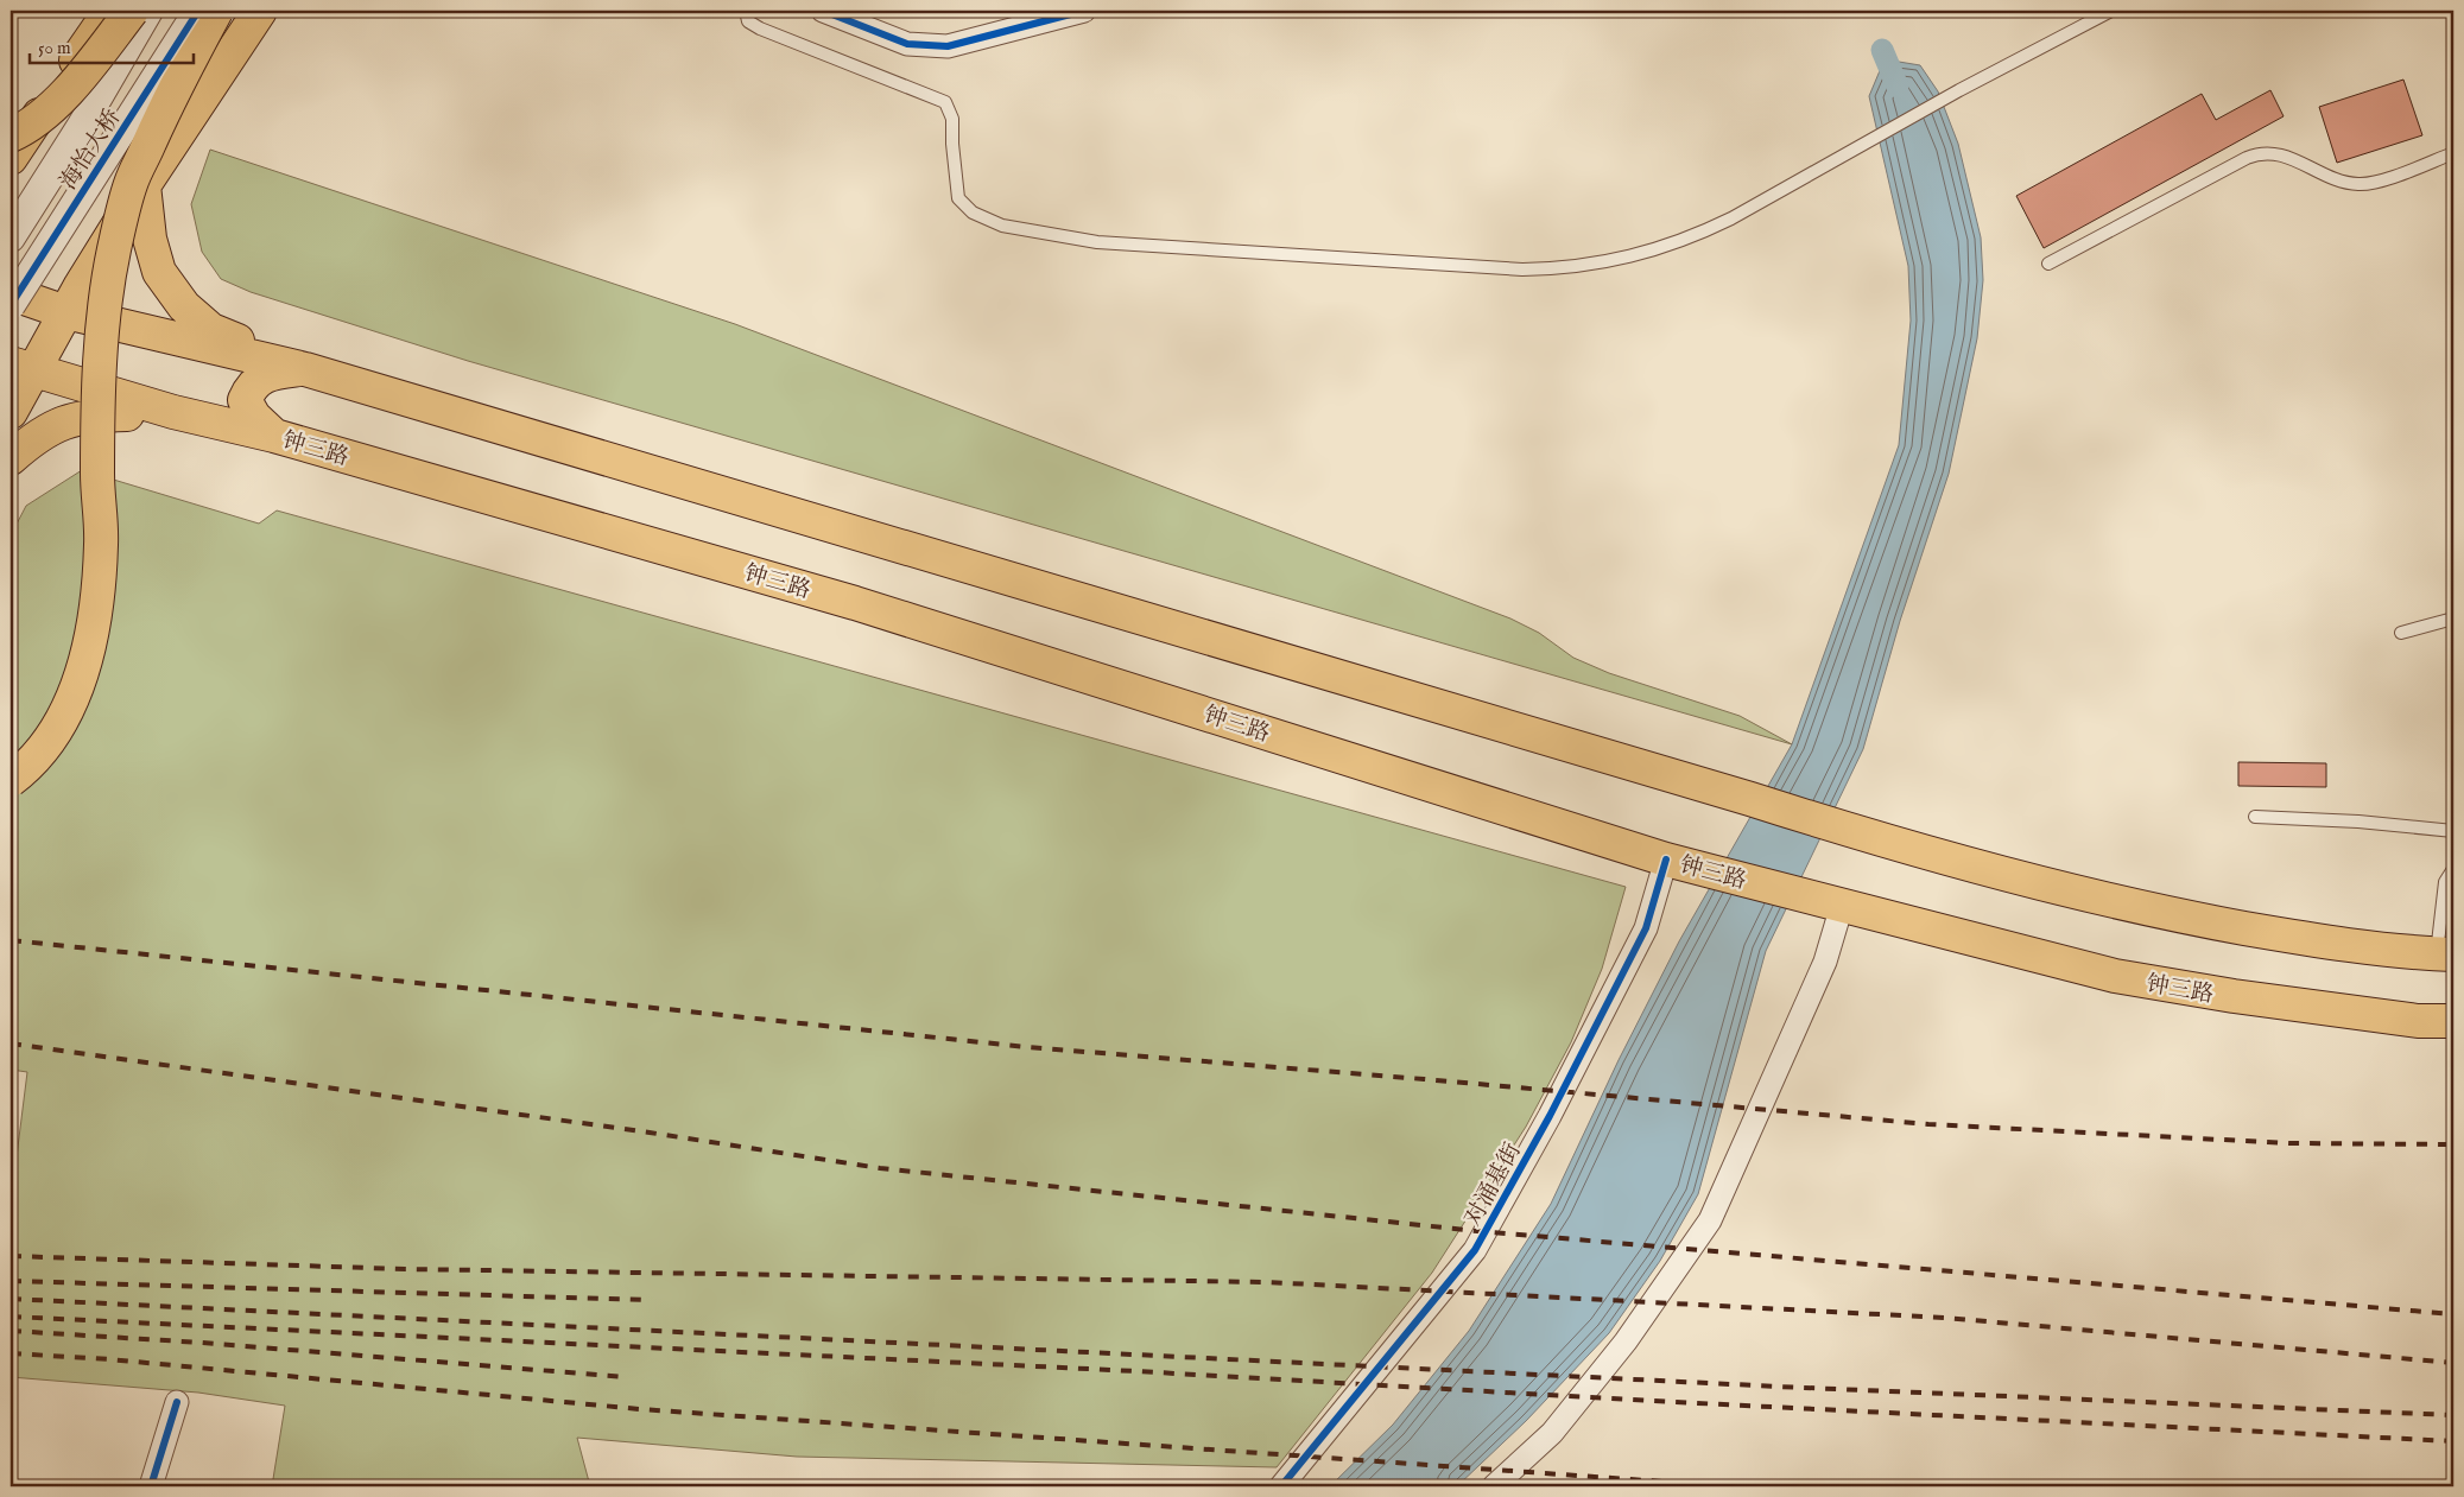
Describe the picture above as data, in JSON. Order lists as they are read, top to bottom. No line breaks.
{"streets":{"main road":["钟三路"],"street":["海怡大桥","对涌基街"]},"crossings":[["钟三路","对涌基街"]],"scale_bar":"50 m"}
